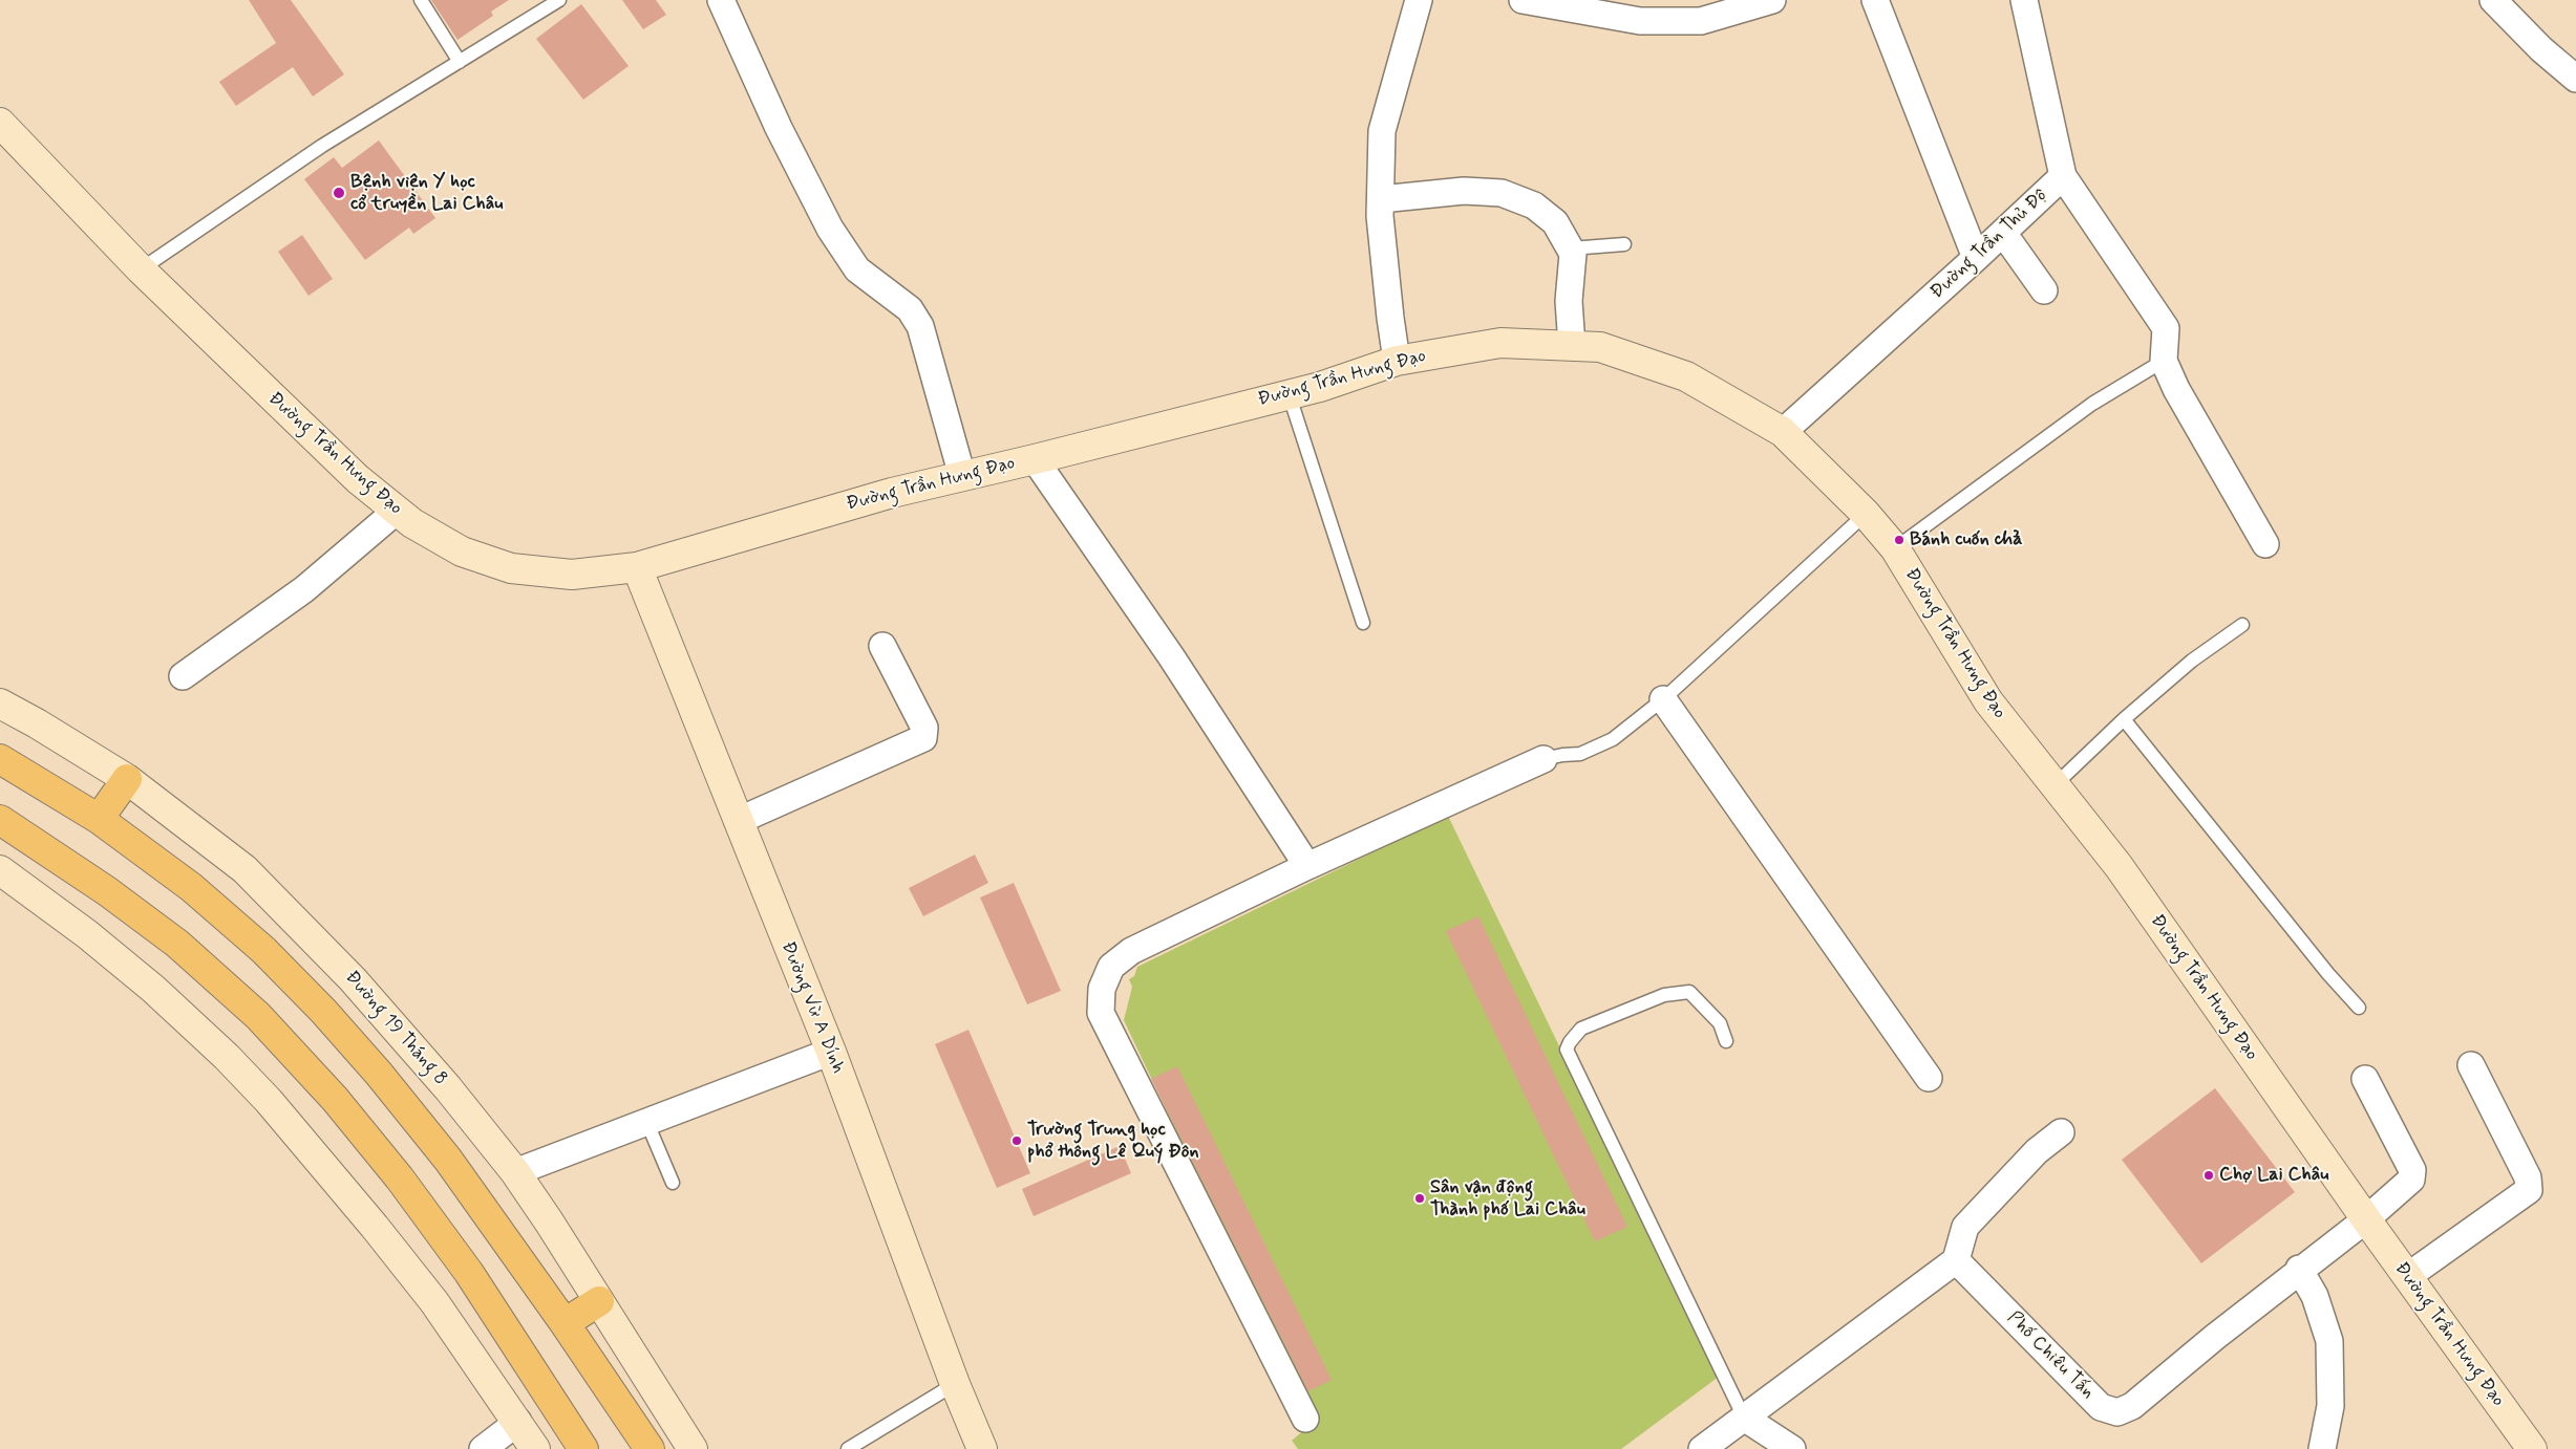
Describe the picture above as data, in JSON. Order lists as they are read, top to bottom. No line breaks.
{"streets":{"main road":["Đường Trần Hưng Đạo","Đường Vừ A Dính","Đường 19 Tháng 8"],"street":["Đường Trần Thủ Độ","Phố Chiêu Tấn"]},"crossings":[["Đường Trần Thủ Độ","Đường Trần Hưng Đạo"],["Đường Trần Hưng Đạo","Đường Vừ A Dính"],["Đường Trần Hưng Đạo","Phố Chiêu Tấn"]],"places":["Bệnh viện Y học cổ truyền Lai Châu","Bánh cuốn chả","Trường Trung học phổ thông Lê Quý Đôn","Chợ Lai Châu","Sân vận động Thành phố Lai Châu"]}
